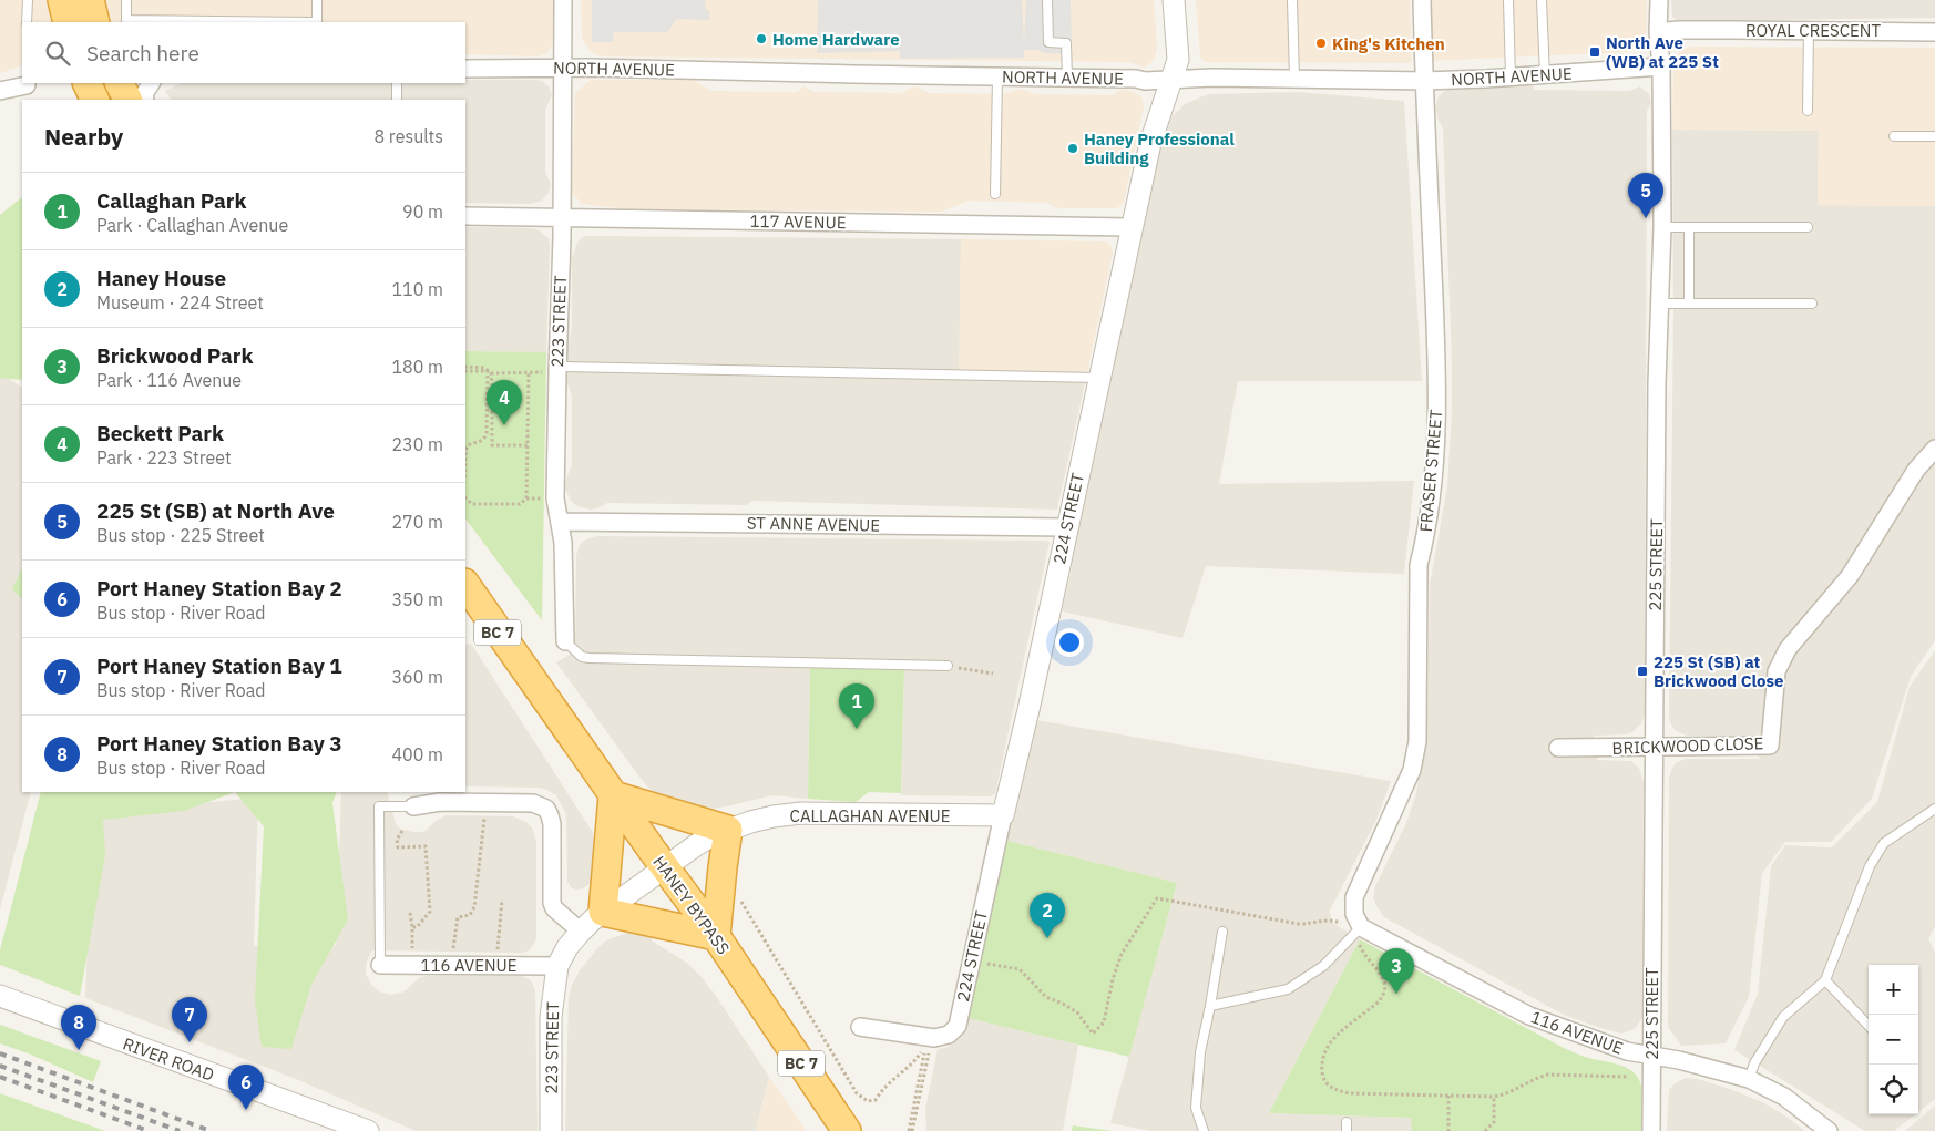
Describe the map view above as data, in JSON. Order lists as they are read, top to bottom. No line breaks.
{"streets":{"highway":["BC 7","HANEY BYPASS"],"street":["ROYAL CRESCENT","NORTH AVENUE","117 AVENUE","223 STREET","FRASER STREET","224 STREET","ST ANNE AVENUE","225 STREET","BRICKWOOD CLOSE","CALLAGHAN AVENUE","116 AVENUE","RIVER ROAD"]},"crossings":[["ROYAL CRESCENT","225 STREET"],["NORTH AVENUE","223 STREET"],["NORTH AVENUE","FRASER STREET"],["NORTH AVENUE","224 STREET"],["NORTH AVENUE","225 STREET"],["117 AVENUE","223 STREET"],["117 AVENUE","224 STREET"],["223 STREET","ST ANNE AVENUE"],["223 STREET","CALLAGHAN AVENUE"],["223 STREET","116 AVENUE"],["FRASER STREET","116 AVENUE"],["224 STREET","ST ANNE AVENUE"],["224 STREET","CALLAGHAN AVENUE"],["225 STREET","BRICKWOOD CLOSE"],["225 STREET","116 AVENUE"],["CALLAGHAN AVENUE","HANEY BYPASS"],["CALLAGHAN AVENUE","116 AVENUE"]],"places":{"other":["Home Hardware","King's Kitchen","Haney Professional Building"],"transit":["North Ave (WB) at 225 St","225 St (SB) at Brickwood Close"]},"page":{"search":"Search here","heading":["Nearby","8 results"],"list":[{"mark":"1","name":"Callaghan Park","note":"Park · Callaghan Avenue","value":"90 m"},{"mark":"2","name":"Haney House","note":"Museum · 224 Street","value":"110 m"},{"mark":"3","name":"Brickwood Park","note":"Park · 116 Avenue","value":"180 m"},{"mark":"4","name":"Beckett Park","note":"Park · 223 Street","value":"230 m"},{"mark":"5","name":"225 St (SB) at North Ave","note":"Bus stop · 225 Street","value":"270 m"},{"mark":"6","name":"Port Haney Station Bay 2","note":"Bus stop · River Road","value":"350 m"},{"mark":"7","name":"Port Haney Station Bay 1","note":"Bus stop · River Road","value":"360 m"},{"mark":"8","name":"Port Haney Station Bay 3","note":"Bus stop · River Road","value":"400 m"}],"pins":["5","4","1","2","3","7","8","6"],"map_buttons":["+","−"]}}
